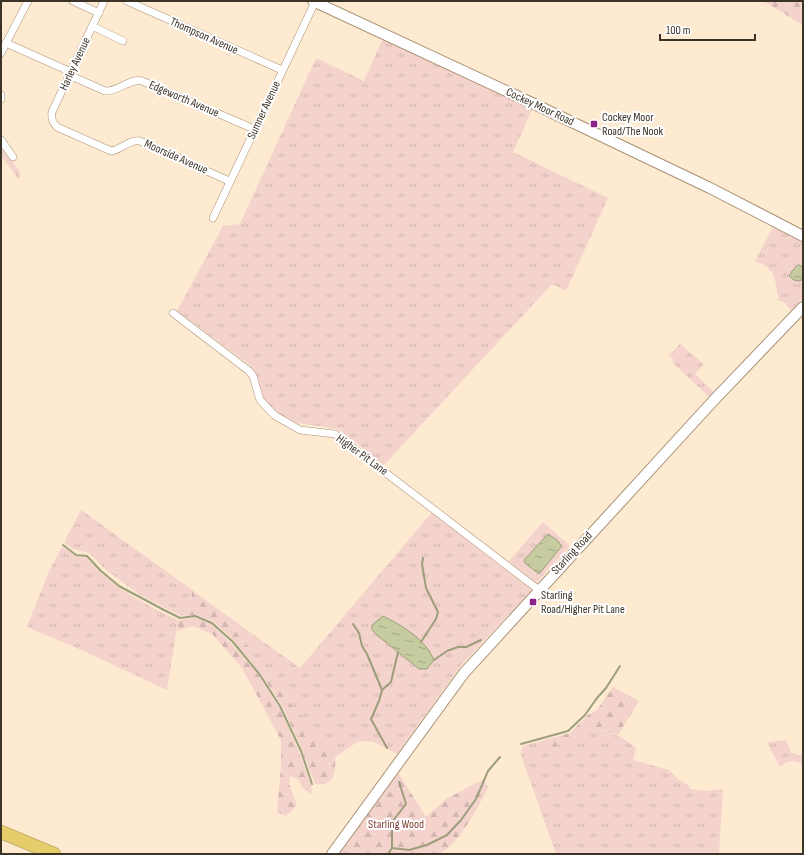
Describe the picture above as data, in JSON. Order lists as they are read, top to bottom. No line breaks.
{"streets":{"main road":["Cockey Moor Road","Starling Road"],"street":["Thompson Avenue","Harley Avenue","Edgeworth Avenue","Sumner Avenue","Moorside Avenue","Higher Pit Lane"]},"crossings":[["Thompson Avenue","Sumner Avenue"],["Harley Avenue","Edgeworth Avenue"],["Harley Avenue","Moorside Avenue"],["Edgeworth Avenue","Sumner Avenue"],["Cockey Moor Road","Sumner Avenue"],["Sumner Avenue","Moorside Avenue"],["Higher Pit Lane","Starling Road"]],"parks":["Starling Wood"],"places":{"transit":["Cockey Moor Road/The Nook","Starling Road/Higher Pit Lane"]},"scale_bar":"100 m"}
